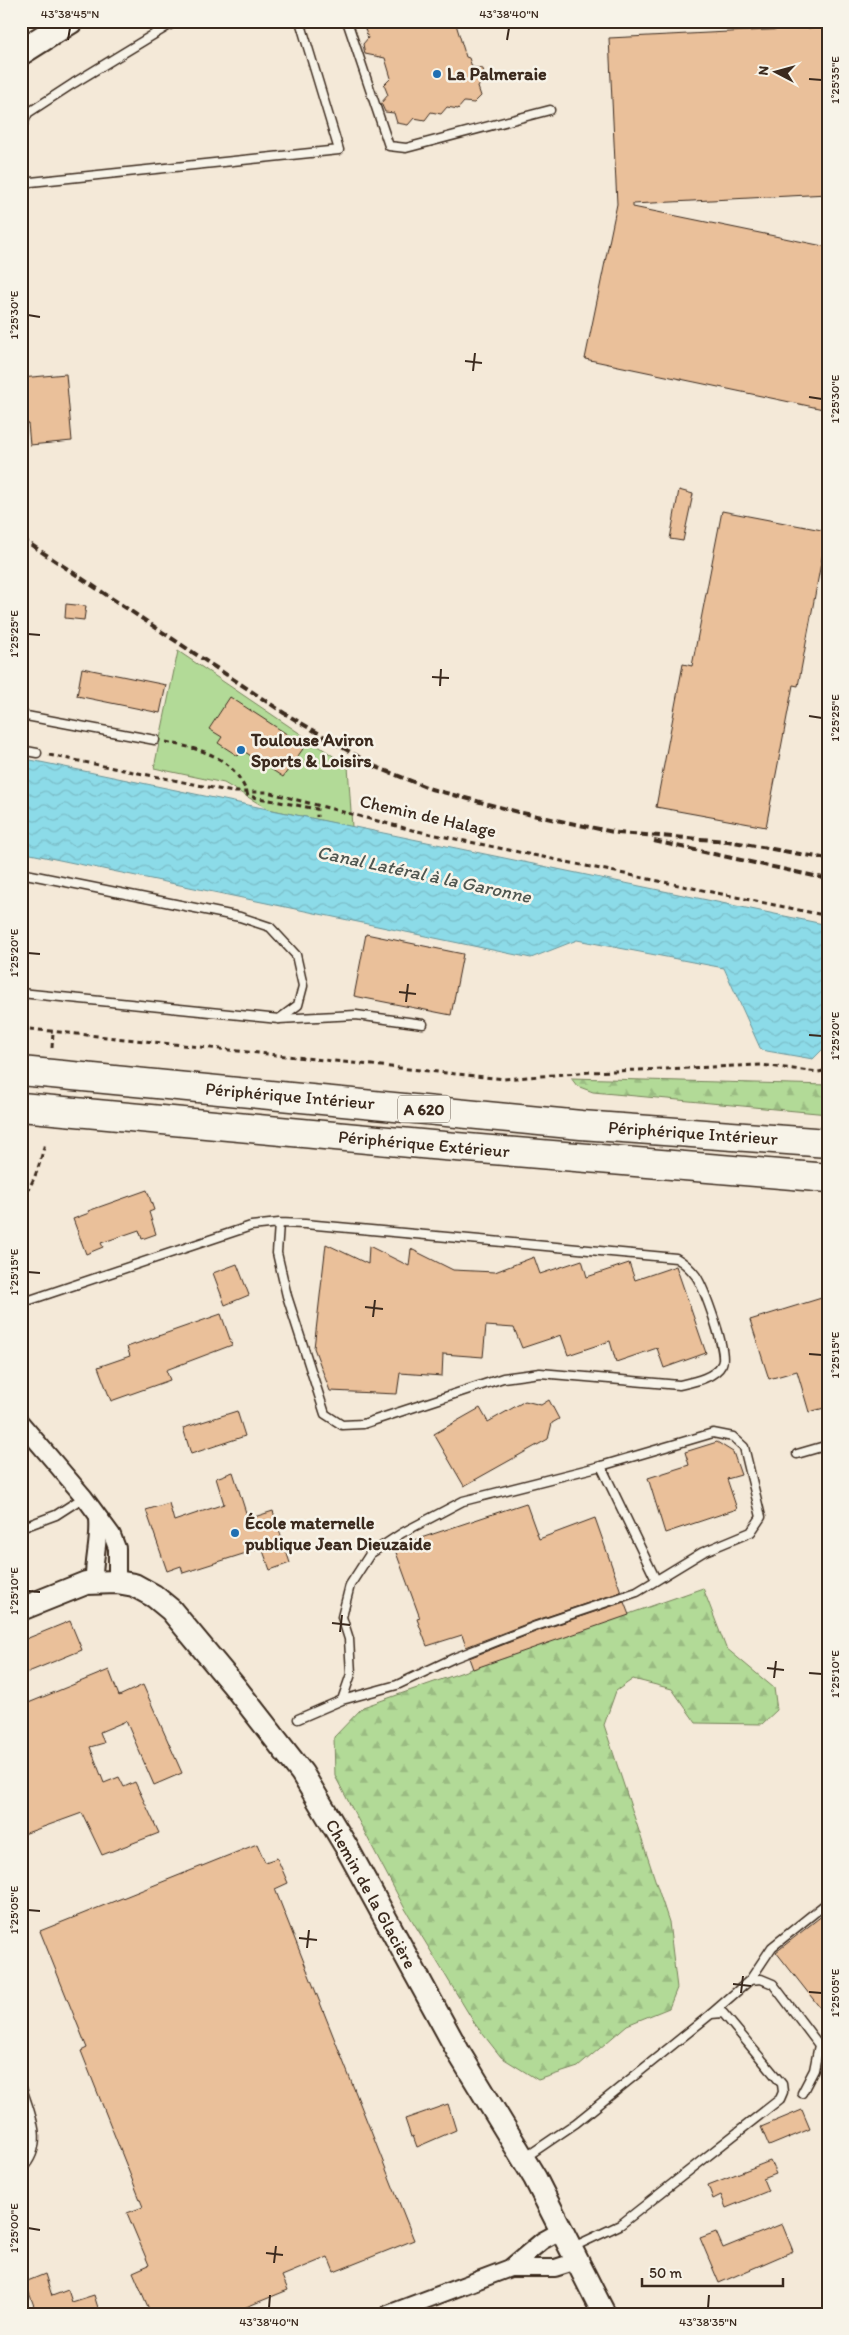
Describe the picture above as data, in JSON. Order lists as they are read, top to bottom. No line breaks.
{"streets":{"highway":["Périphérique Intérieur","A 620","Périphérique Extérieur"],"street":["Chemin de la Glacière"],"path":["Chemin de Halage"]},"water":["Canal Latéral à la Garonne"],"places":["La Palmeraie","Toulouse Aviron Sports & Loisirs","École maternelle publique Jean Dieuzaide"],"scale_bar":"50 m","north":"left","coordinates":["43°38'45\"N","43°38'40\"N","1°25'35\"E","1°25'30\"E","1°25'25\"E","1°25'20\"E","1°25'15\"E","1°25'10\"E","1°25'05\"E","1°25'00\"E","43°38'35\"N"]}
